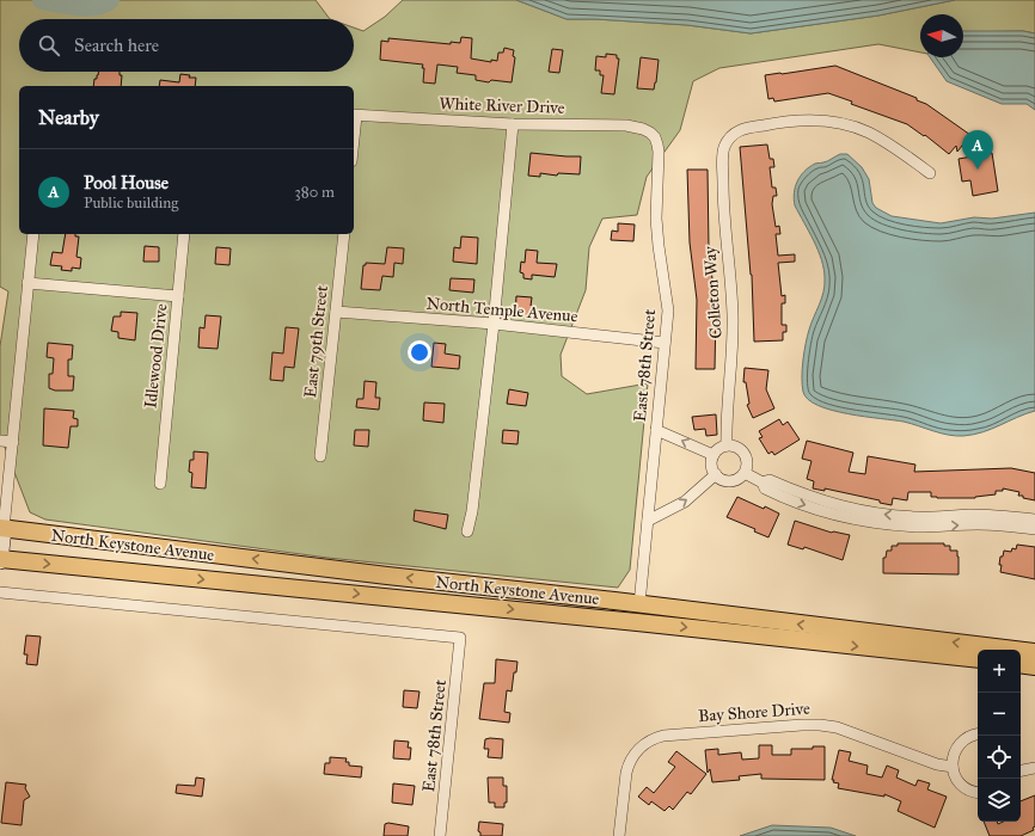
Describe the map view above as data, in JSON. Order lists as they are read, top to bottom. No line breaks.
{"streets":{"main road":["North Keystone Avenue"],"street":["White River Drive","Colleton Way","North Temple Avenue","East 79th Street","Idlewood Drive","East 78th Street","Bay Shore Drive"]},"crossings":[["White River Drive","East 78th Street"],["North Temple Avenue","East 79th Street"],["North Temple Avenue","East 78th Street"],["East 78th Street","North Keystone Avenue"]],"north":"left","page":{"search":"Search here","heading":"Nearby","pins":"A","list":[{"mark":"A","name":"Pool House","note":"Public building","value":"380 m"}],"map_buttons":["+","−"]}}
